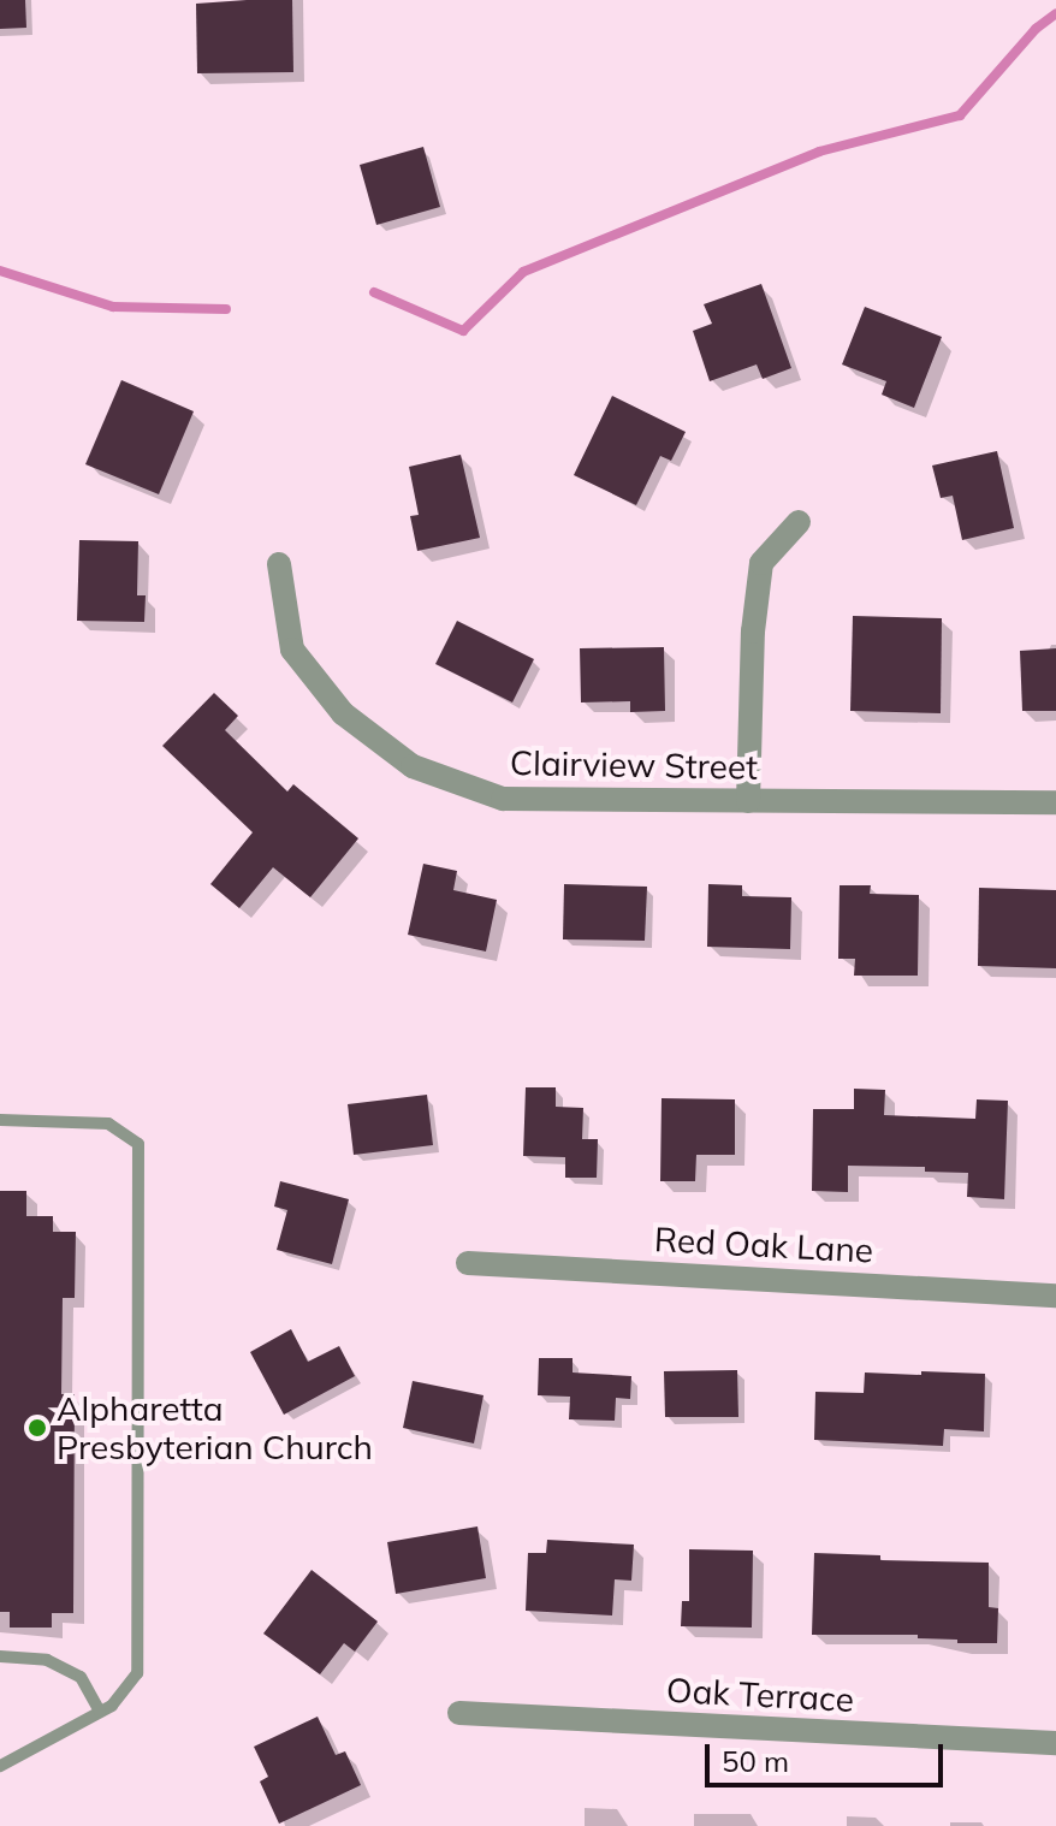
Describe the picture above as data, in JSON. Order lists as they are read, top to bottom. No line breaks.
{"streets":{"street":["Clairview Street","Red Oak Lane","Oak Terrace"]},"places":["Alpharetta Presbyterian Church"],"scale_bar":"50 m"}
